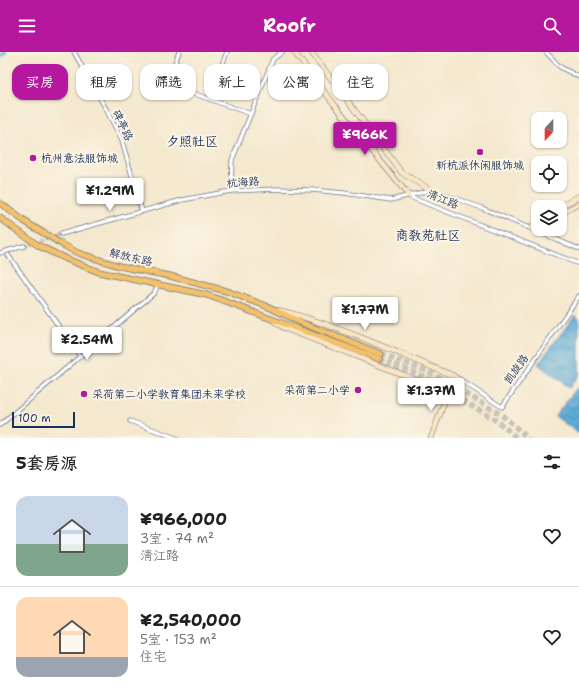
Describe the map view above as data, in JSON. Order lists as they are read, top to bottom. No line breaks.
{"streets":{"main road":["清江路","解放东路"],"street":["碑亭路","杭海路","凯旋路"]},"crossings":[["碑亭路","杭海路"],["杭海路","清江路"],["解放东路","凯旋路"]],"districts":["夕照社区","商教苑社区"],"places":["新杭派休闲服饰城","杭州意法服饰城","采荷第二小学","采荷第二小学教育集团未来学校"],"scale_bar":"100 m","north":"bottom","page":{"header":"Roofr","chip":["买房","租房","筛选","新上","公寓","住宅"],"price":["¥966K","¥1.29M","¥1.77M","¥2.54M","¥1.37M"],"scale":"100 m","heading":"5套房源","list":[{"name":"¥966,000","note":"3室 · 74 m² · 清江路"},{"name":"¥2,540,000","note":"5室 · 153 m² · 住宅"}]}}
